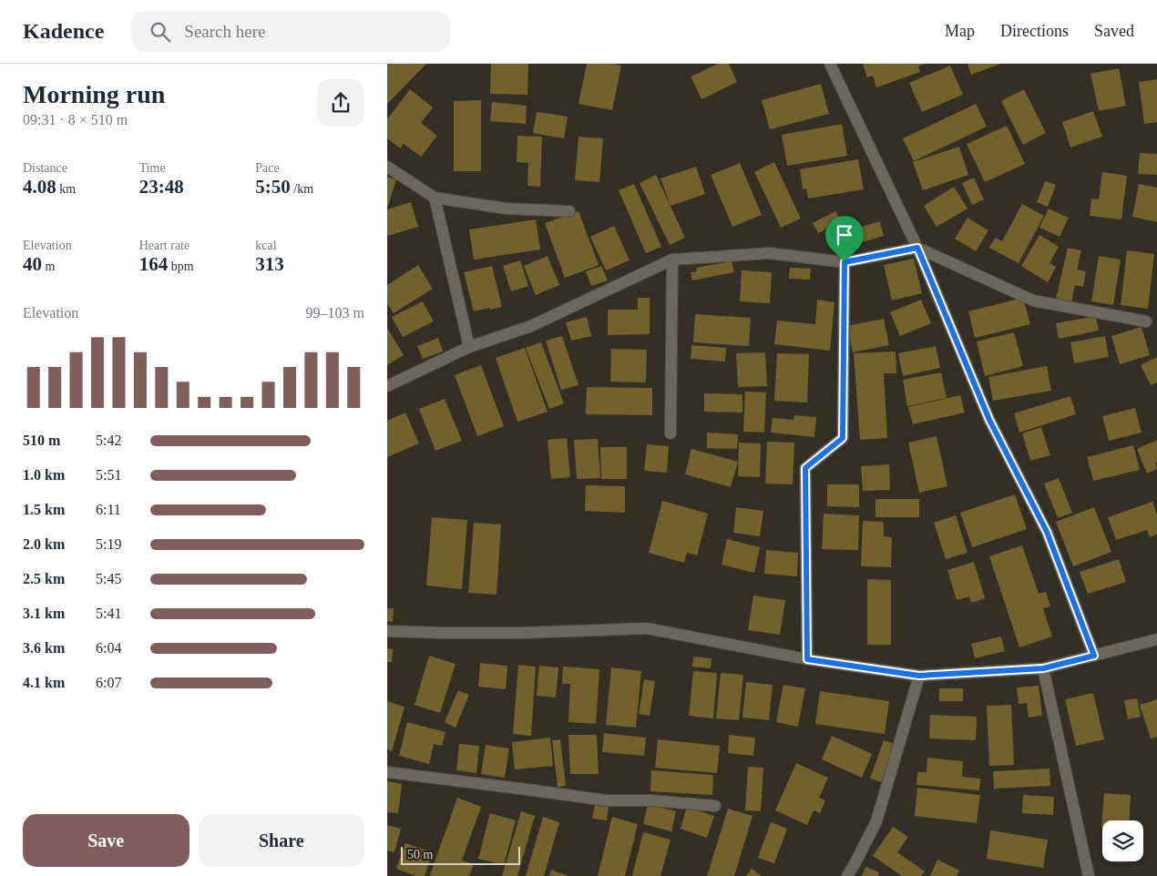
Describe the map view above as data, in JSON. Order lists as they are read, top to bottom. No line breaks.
{"scale_bar":"50 m","page":{"header":"Kadence","search":"Search here","nav":["Map","Directions","Saved"],"heading":["Morning run","09:31 · 8 × 510 m"],"stats":[["Distance","4.08 km"],["Time","23:48"],["Pace","5:50 /km"],["Elevation","40 m"],["Heart rate","164 bpm"],["kcal","313"]],"chart":["Elevation","99–103 m"],"list":[{"name":"510 m","note":"5:42"},{"name":"1.0 km","note":"5:51"},{"name":"1.5 km","note":"6:11"},{"name":"2.0 km","note":"5:19"},{"name":"2.5 km","note":"5:45"},{"name":"3.1 km","note":"5:41"},{"name":"3.6 km","note":"6:04"},{"name":"4.1 km","note":"6:07"}],"buttons":["Save","Share"],"scale":"50 m"}}
